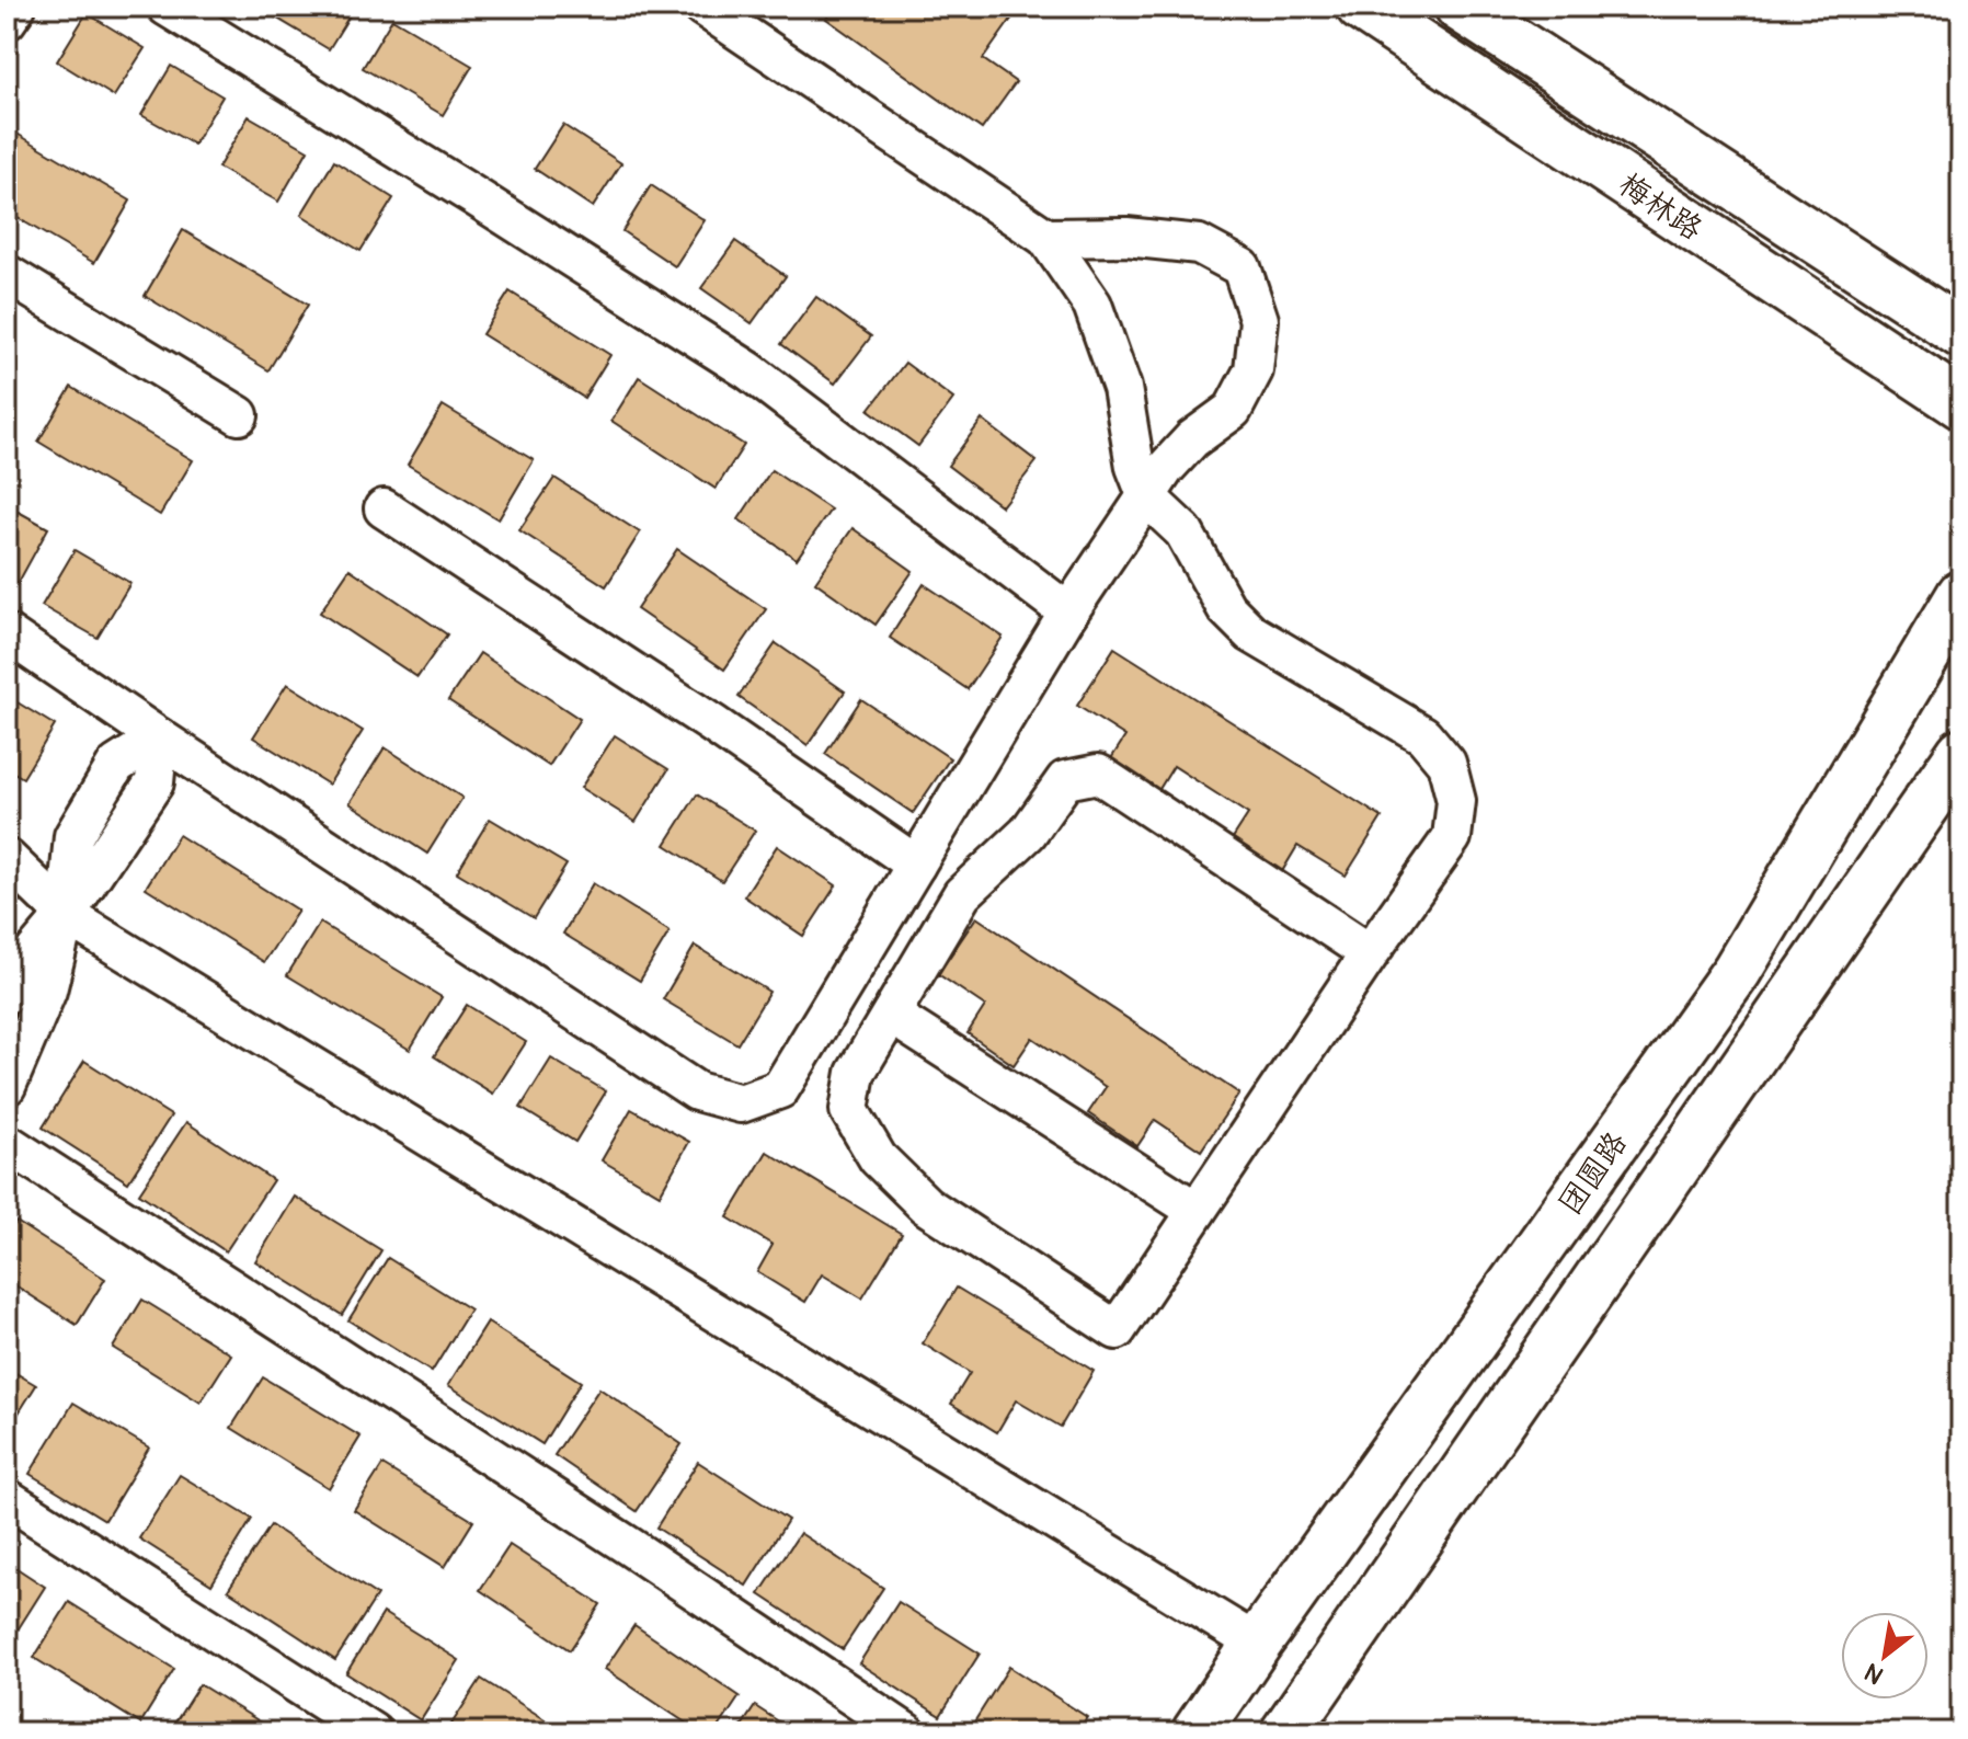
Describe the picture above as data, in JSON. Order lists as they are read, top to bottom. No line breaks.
{"streets":{"street":["梅林路","团圆路"]},"north":"bottom left"}
